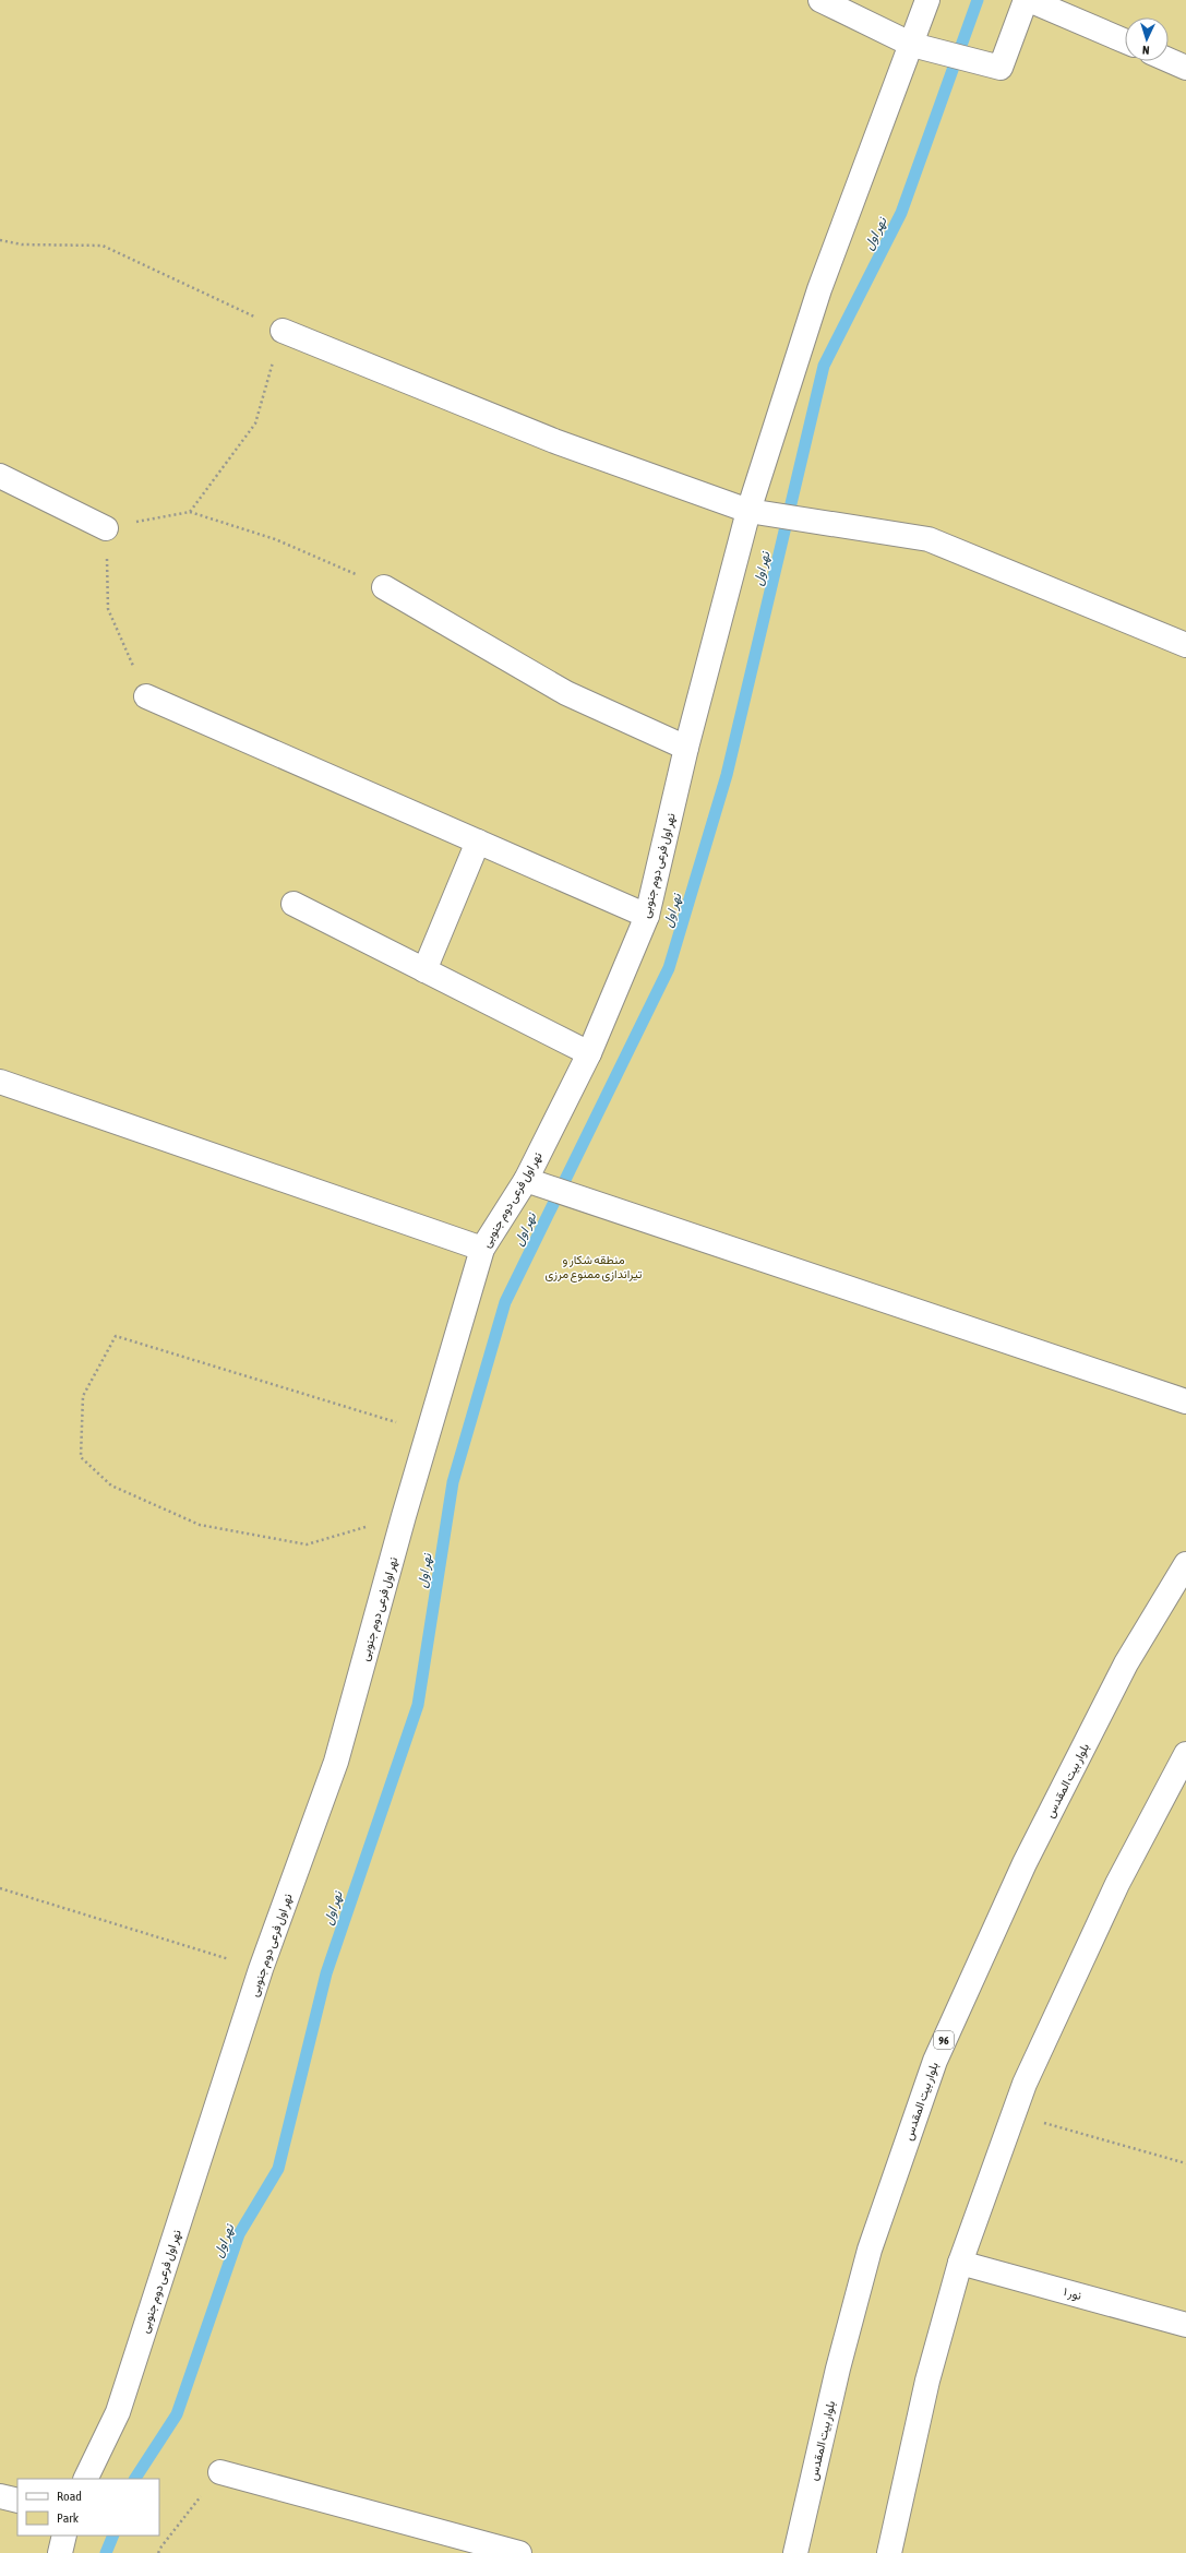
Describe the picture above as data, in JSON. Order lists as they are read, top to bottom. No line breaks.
{"streets":{"street":["نهر اول فرعی دوم جنوبی","بلوار بیت المقدس","96","نور ۱"]},"water":["نهر اول"],"parks":["منطقه شکار و تیراندازی ممنوع مرزی"],"legend":["Road","Park"],"north":"bottom"}
